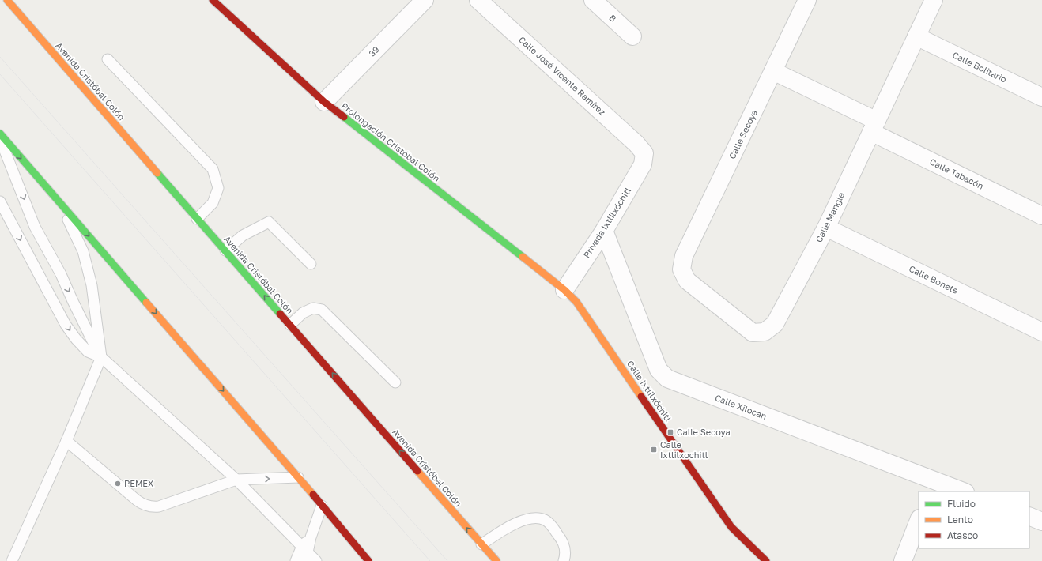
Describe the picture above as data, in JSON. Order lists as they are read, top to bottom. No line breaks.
{"streets":{"main road":["Avenida Cristóbal Colón","Prolongación Cristóbal Colón","Calle Ixtlilxóchitl"],"street":["B","39","Calle Bolitario","Calle José Vicente Ramírez","Calle Secoya","Calle Tabacón","Calle Mangle","Privada Ixtlilxóchitl","Calle Bonete","Calle Xilocan"]},"crossings":[["39","Prolongación Cristóbal Colón"],["Calle Bolitario","Calle Mangle"],["Calle José Vicente Ramírez","Privada Ixtlilxóchitl"],["Calle Secoya","Calle Tabacón"],["Calle Secoya","Calle Mangle"],["Prolongación Cristóbal Colón","Privada Ixtlilxóchitl"],["Prolongación Cristóbal Colón","Calle Ixtlilxóchitl"],["Calle Tabacón","Calle Mangle"],["Calle Mangle","Calle Bonete"],["Privada Ixtlilxóchitl","Calle Ixtlilxóchitl"],["Privada Ixtlilxóchitl","Calle Xilocan"]],"one_way":["Avenida Cristóbal Colón"],"places":{"transit":["Calle Secoya","Calle Ixtlilxochitl"],"other":["PEMEX"]},"legend":["Fluido","Lento","Atasco"]}
